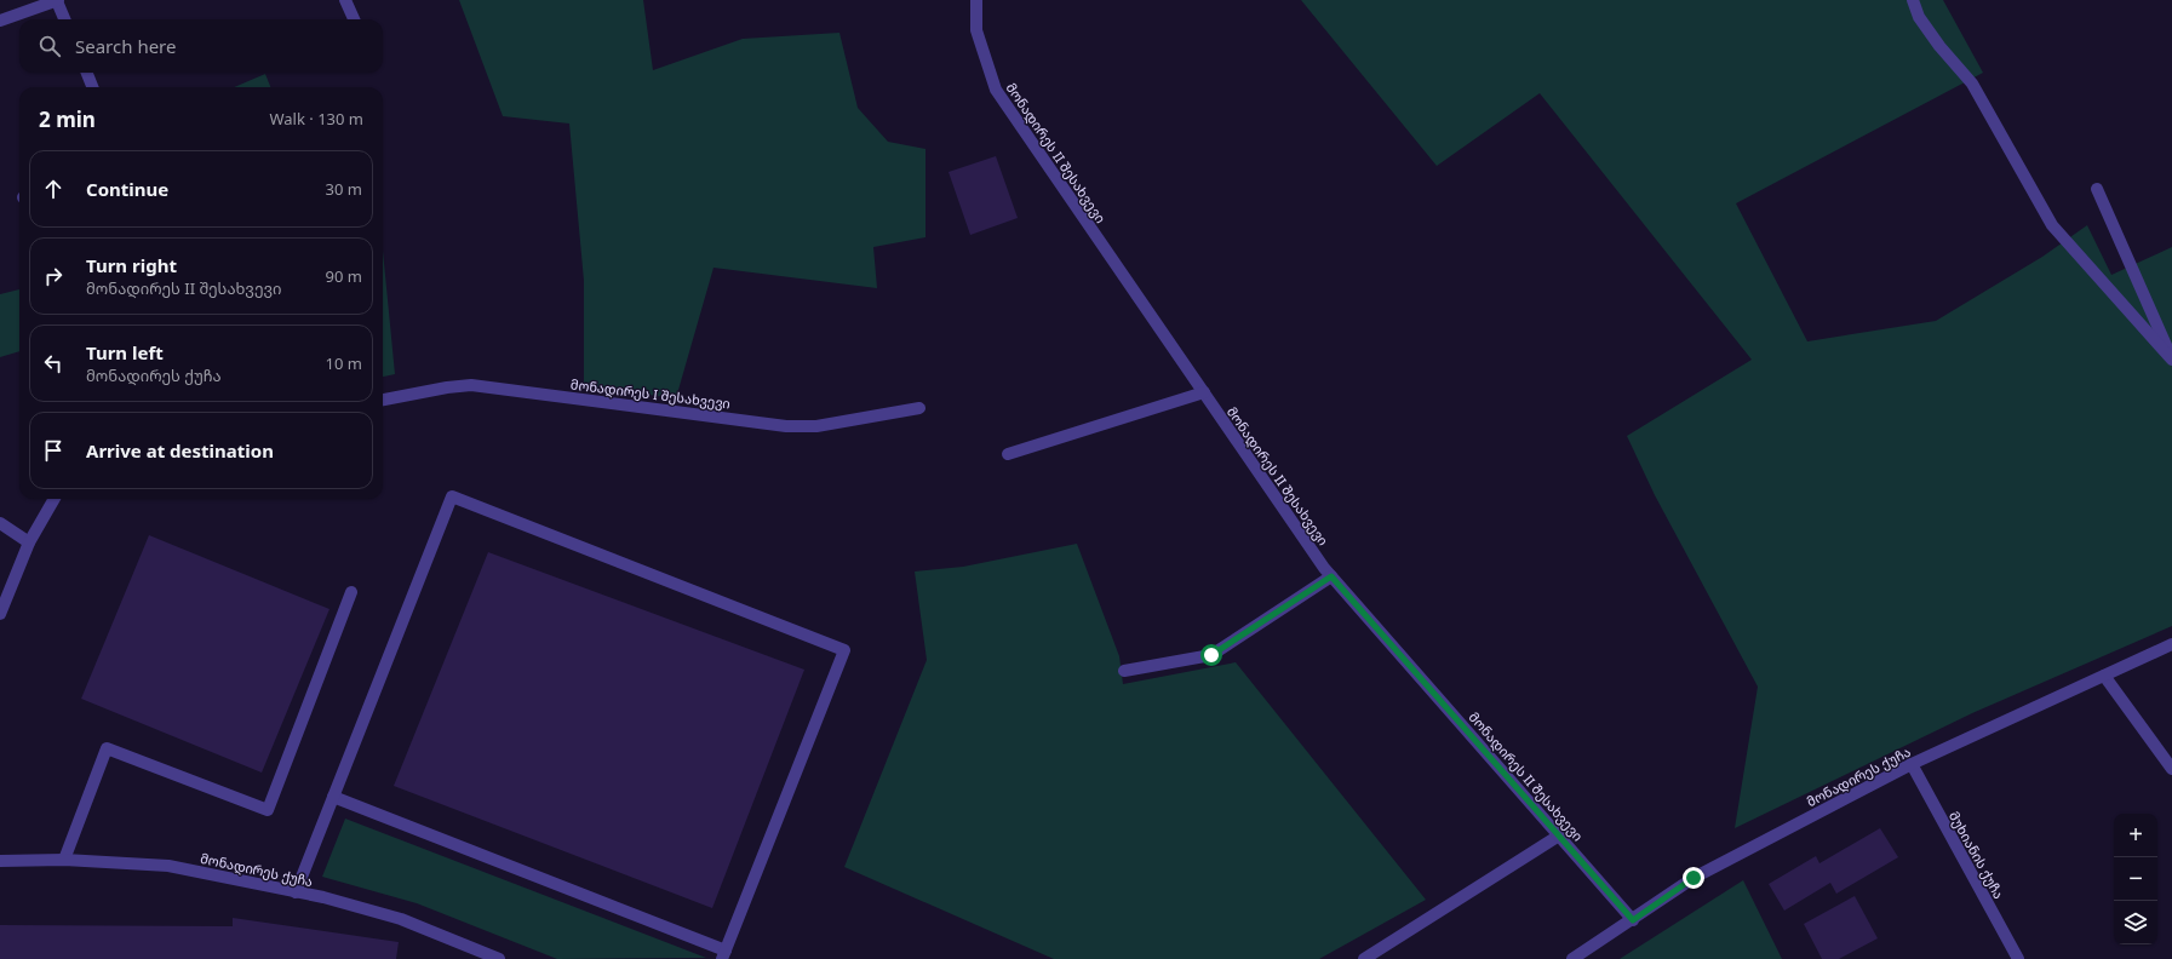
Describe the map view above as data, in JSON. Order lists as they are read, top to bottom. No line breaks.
{"streets":{"street":["მონადირეს II შესახვევი","მონადირეს I შესახვევი","მონადირეს ქუჩა","მუხიანის ქუჩა"]},"crossings":[["მონადირეს II შესახვევი","მონადირეს ქუჩა"],["მონადირეს ქუჩა","მუხიანის ქუჩა"]],"page":{"search":"Search here","heading":["2 min","Walk · 130 m"],"list":[["Continue","30 m"],["Turn right","მონადირეს II შესახვევი","90 m"],["Turn left","მონადირეს ქუჩა","10 m"],"Arrive at destination"],"map_buttons":["+","−"]}}
